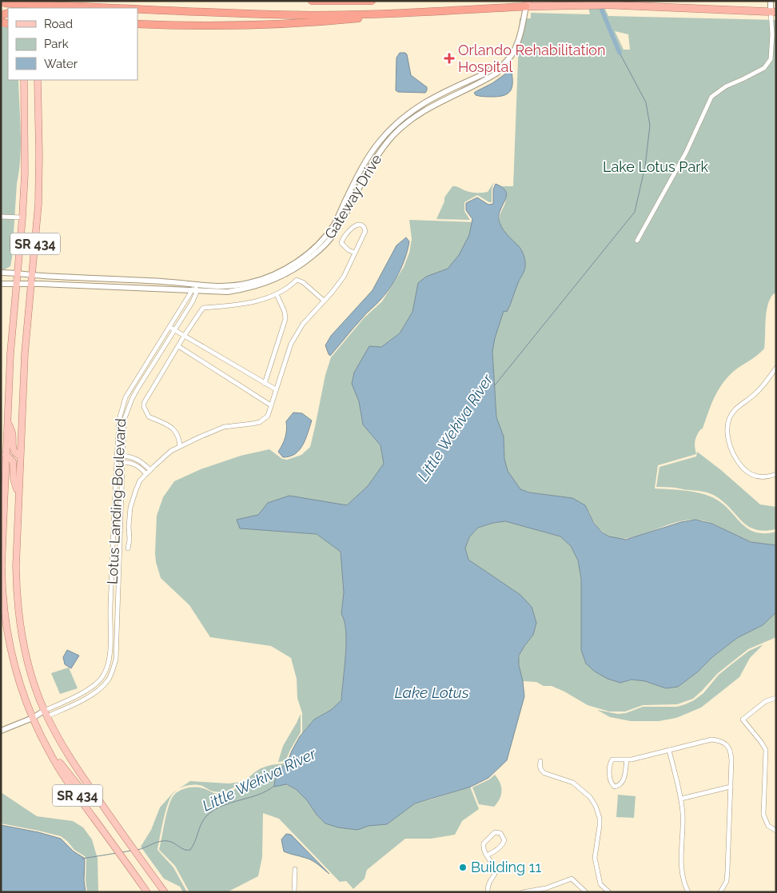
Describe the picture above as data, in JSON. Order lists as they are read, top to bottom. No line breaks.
{"streets":{"main road":["SR 434"],"street":["Gateway Drive","Lotus Landing Boulevard"]},"crossings":[["Gateway Drive","SR 434"],["Gateway Drive","Lotus Landing Boulevard"],["SR 434","Lotus Landing Boulevard"]],"water":["Little Wekiva River","Lake Lotus"],"parks":["Lake Lotus Park"],"places":{"health":["Orlando Rehabilitation Hospital"],"other":["Building 11"]},"legend":["Road","Park","Water"]}
